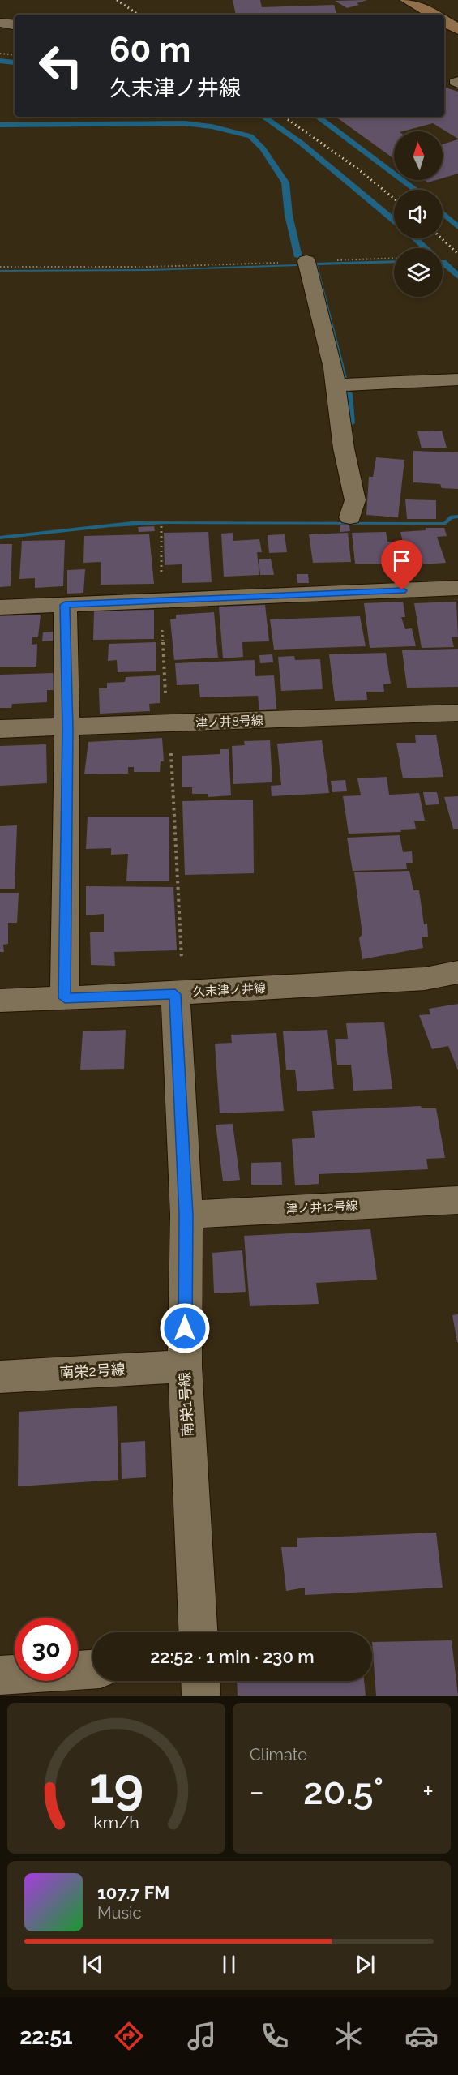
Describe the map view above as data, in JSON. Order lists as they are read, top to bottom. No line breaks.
{"streets":{"street":["津ノ井8号線","久末津ノ井線","津ノ井12号線","南栄2号線","南栄1号線"]},"crossings":[["久末津ノ井線","南栄1号線"],["津ノ井12号線","南栄1号線"],["南栄2号線","南栄1号線"]],"north":"top","page":{"turn":["60 m","久末津ノ井線"],"limit":"30","trip":"22:52 · 1 min · 230 m","tile":"Climate","heat":["−","20.5°","+"],"song":["107.7 FM","Music"],"tabs":"22:51","gauge":["19","km/h"]}}
